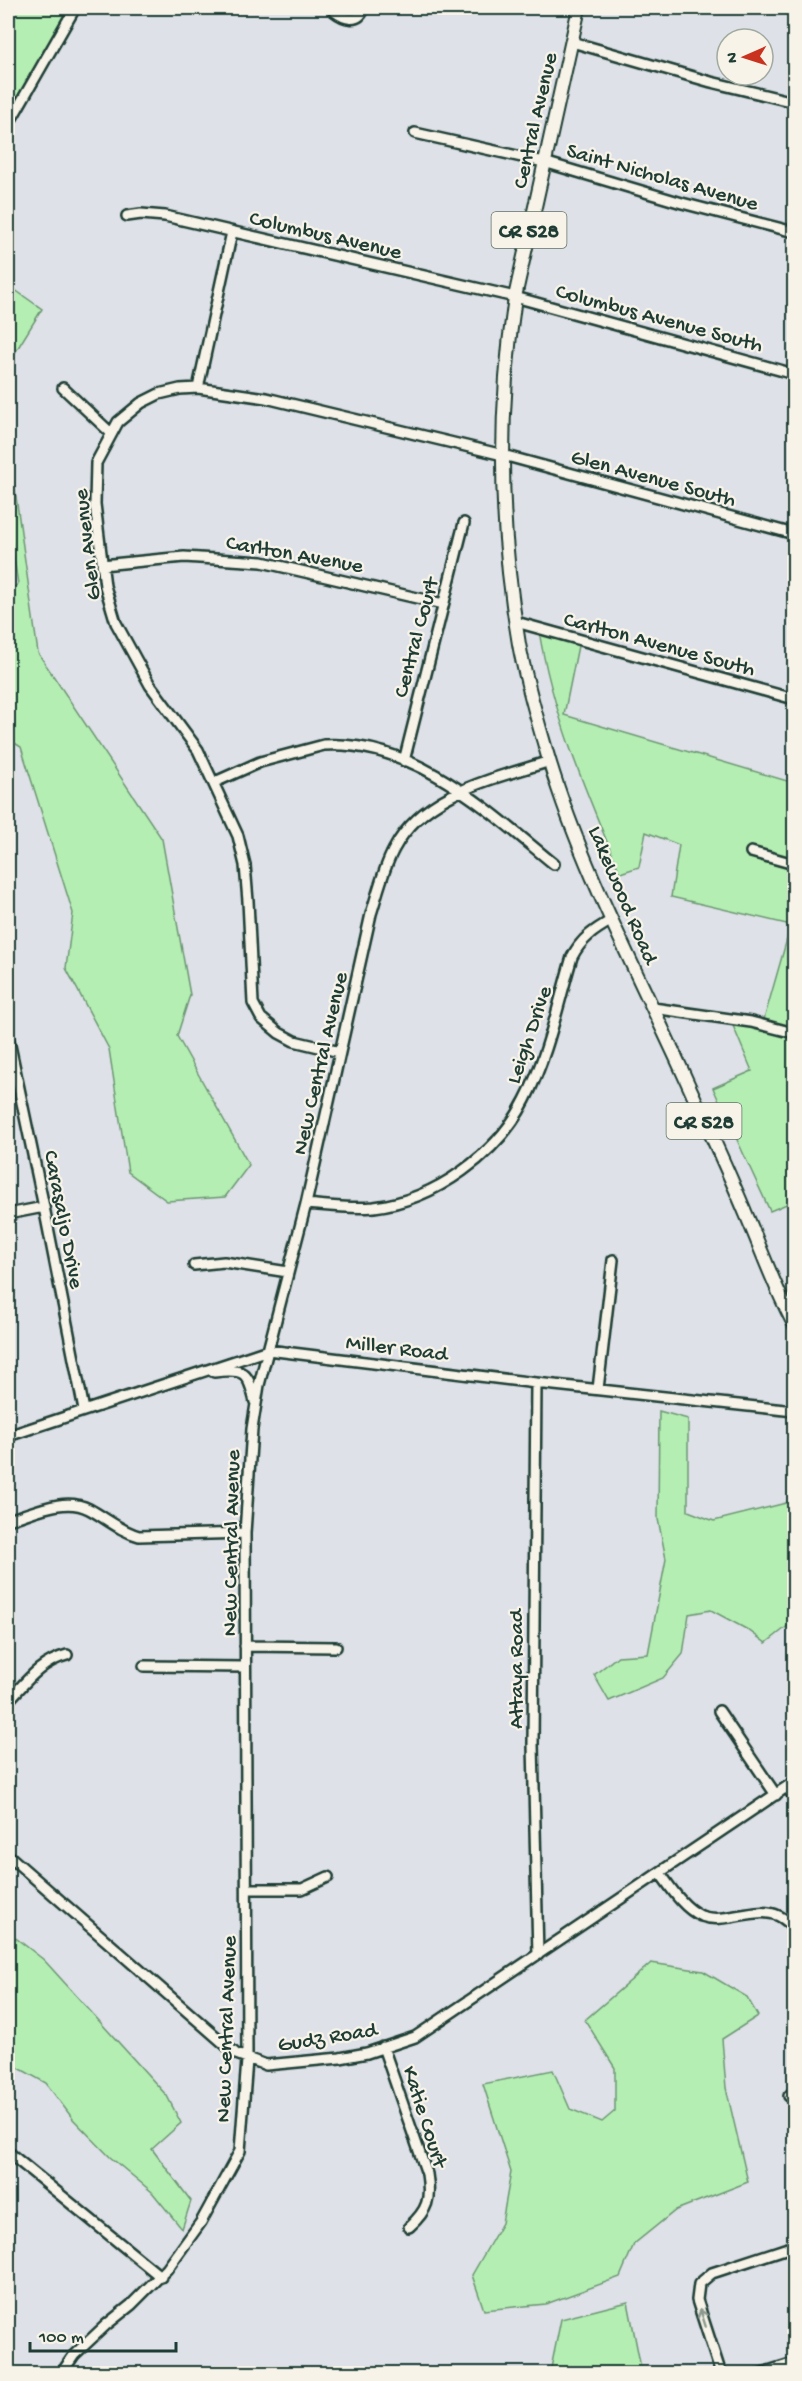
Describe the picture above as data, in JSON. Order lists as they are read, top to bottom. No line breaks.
{"streets":{"main road":["Central Avenue","CR 528","Lakewood Road"],"street":["Saint Nicholas Avenue","Columbus Avenue","Columbus Avenue South","Glen Avenue South","Glen Avenue","Carlton Avenue","Central Court","Carlton Avenue South","Leigh Drive","New Central Avenue","Carasaljo Drive","Miller Road","Attaya Road","Gudz Road","Katie Court"]},"crossings":[["Central Avenue","Saint Nicholas Avenue"],["Central Avenue","Columbus Avenue"],["Central Avenue","Columbus Avenue South"],["Central Avenue","Glen Avenue South"],["Central Avenue","Glen Avenue"],["Central Avenue","Lakewood Road"],["Columbus Avenue","Columbus Avenue South"],["Glen Avenue South","Glen Avenue"],["Glen Avenue South","Lakewood Road"],["Glen Avenue","Carlton Avenue"],["Glen Avenue","Lakewood Road"],["Glen Avenue","New Central Avenue"],["Carlton Avenue","Central Court"],["Carlton Avenue South","Lakewood Road"],["Lakewood Road","Leigh Drive"],["Lakewood Road","New Central Avenue"],["Leigh Drive","New Central Avenue"],["New Central Avenue","Miller Road"],["New Central Avenue","Gudz Road"],["Carasaljo Drive","Miller Road"],["Miller Road","Attaya Road"],["Attaya Road","Gudz Road"],["Gudz Road","Katie Court"]],"scale_bar":"100 m","north":"left"}
